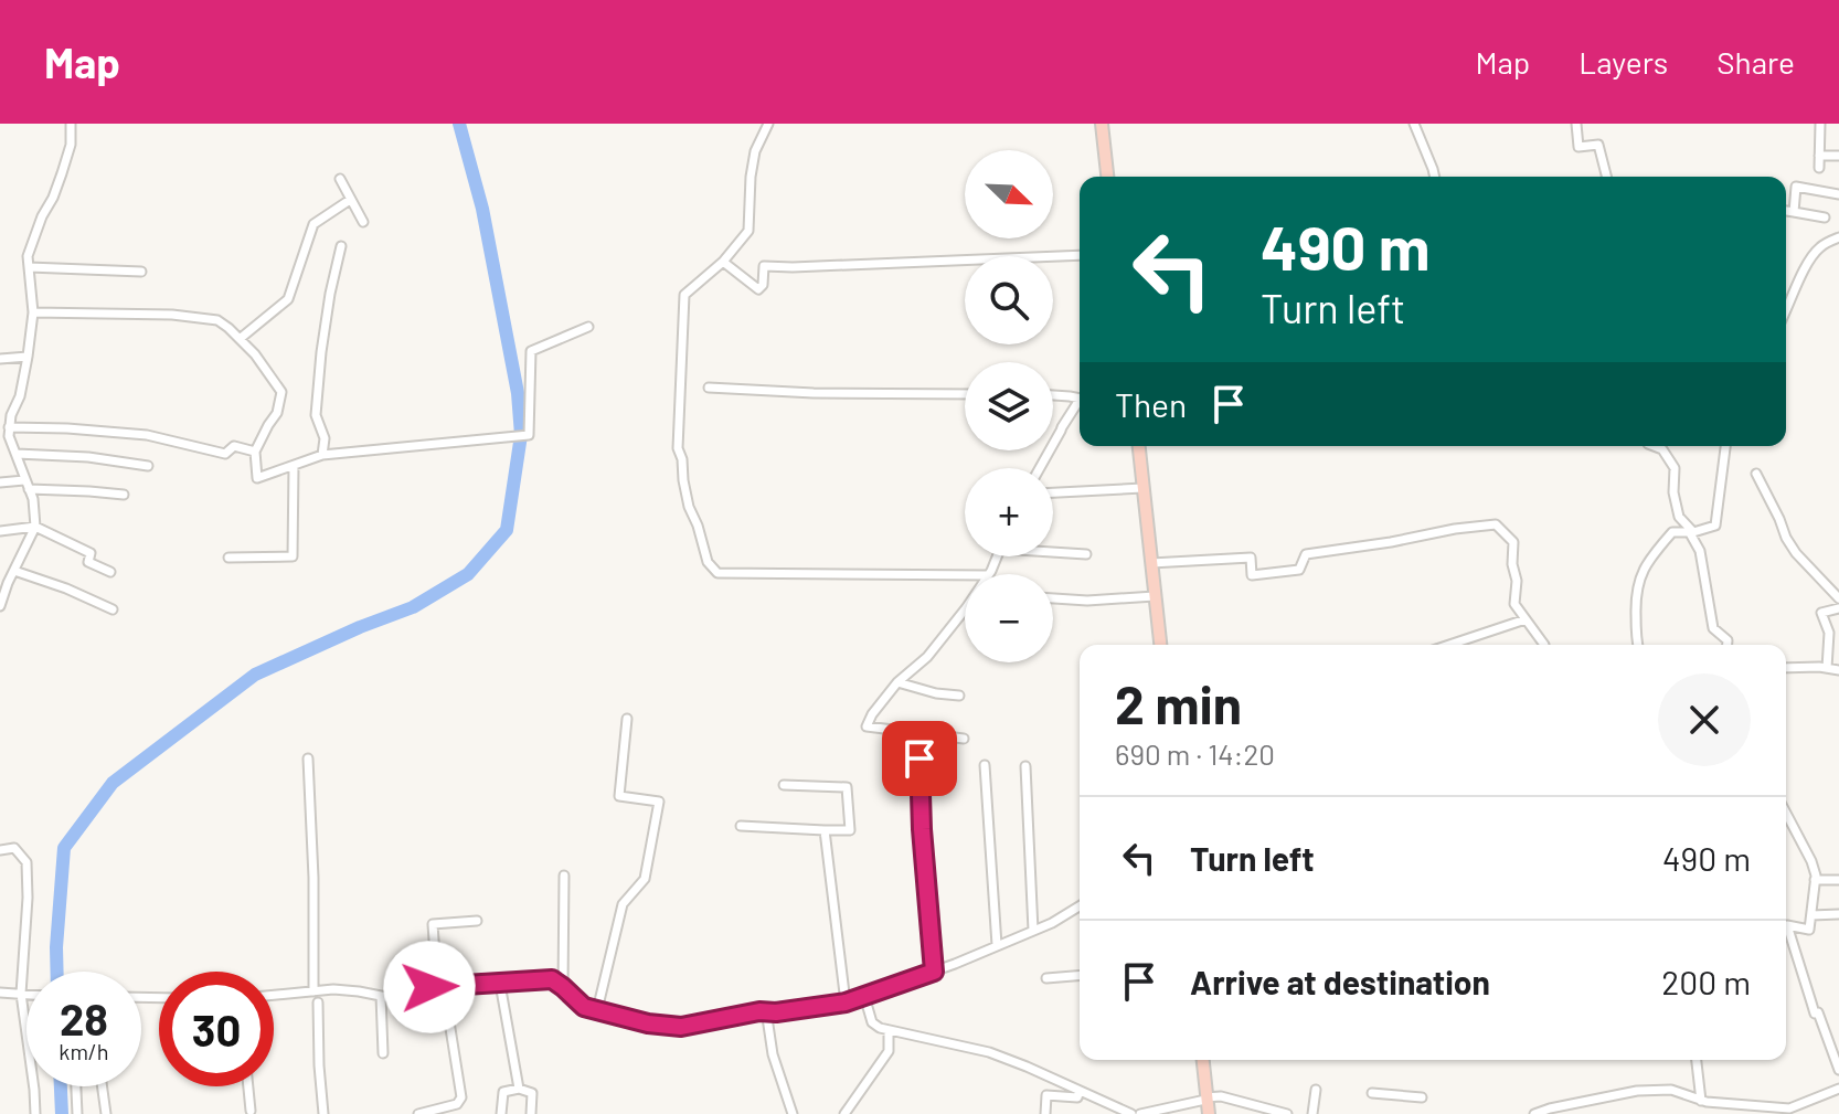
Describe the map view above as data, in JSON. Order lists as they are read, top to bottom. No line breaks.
{"north":"bottom right","page":{"header":"Map","nav":["Map","Layers","Share"],"map_buttons":["+","−"],"turn":["490 m","Turn left"],"then":"Then","heading":["2 min","690 m · 14:20"],"list":[{"name":"Turn left","value":"490 m"},{"name":"Arrive at destination","value":"200 m"}],"speed":"28 km/h","limit":"30"}}
